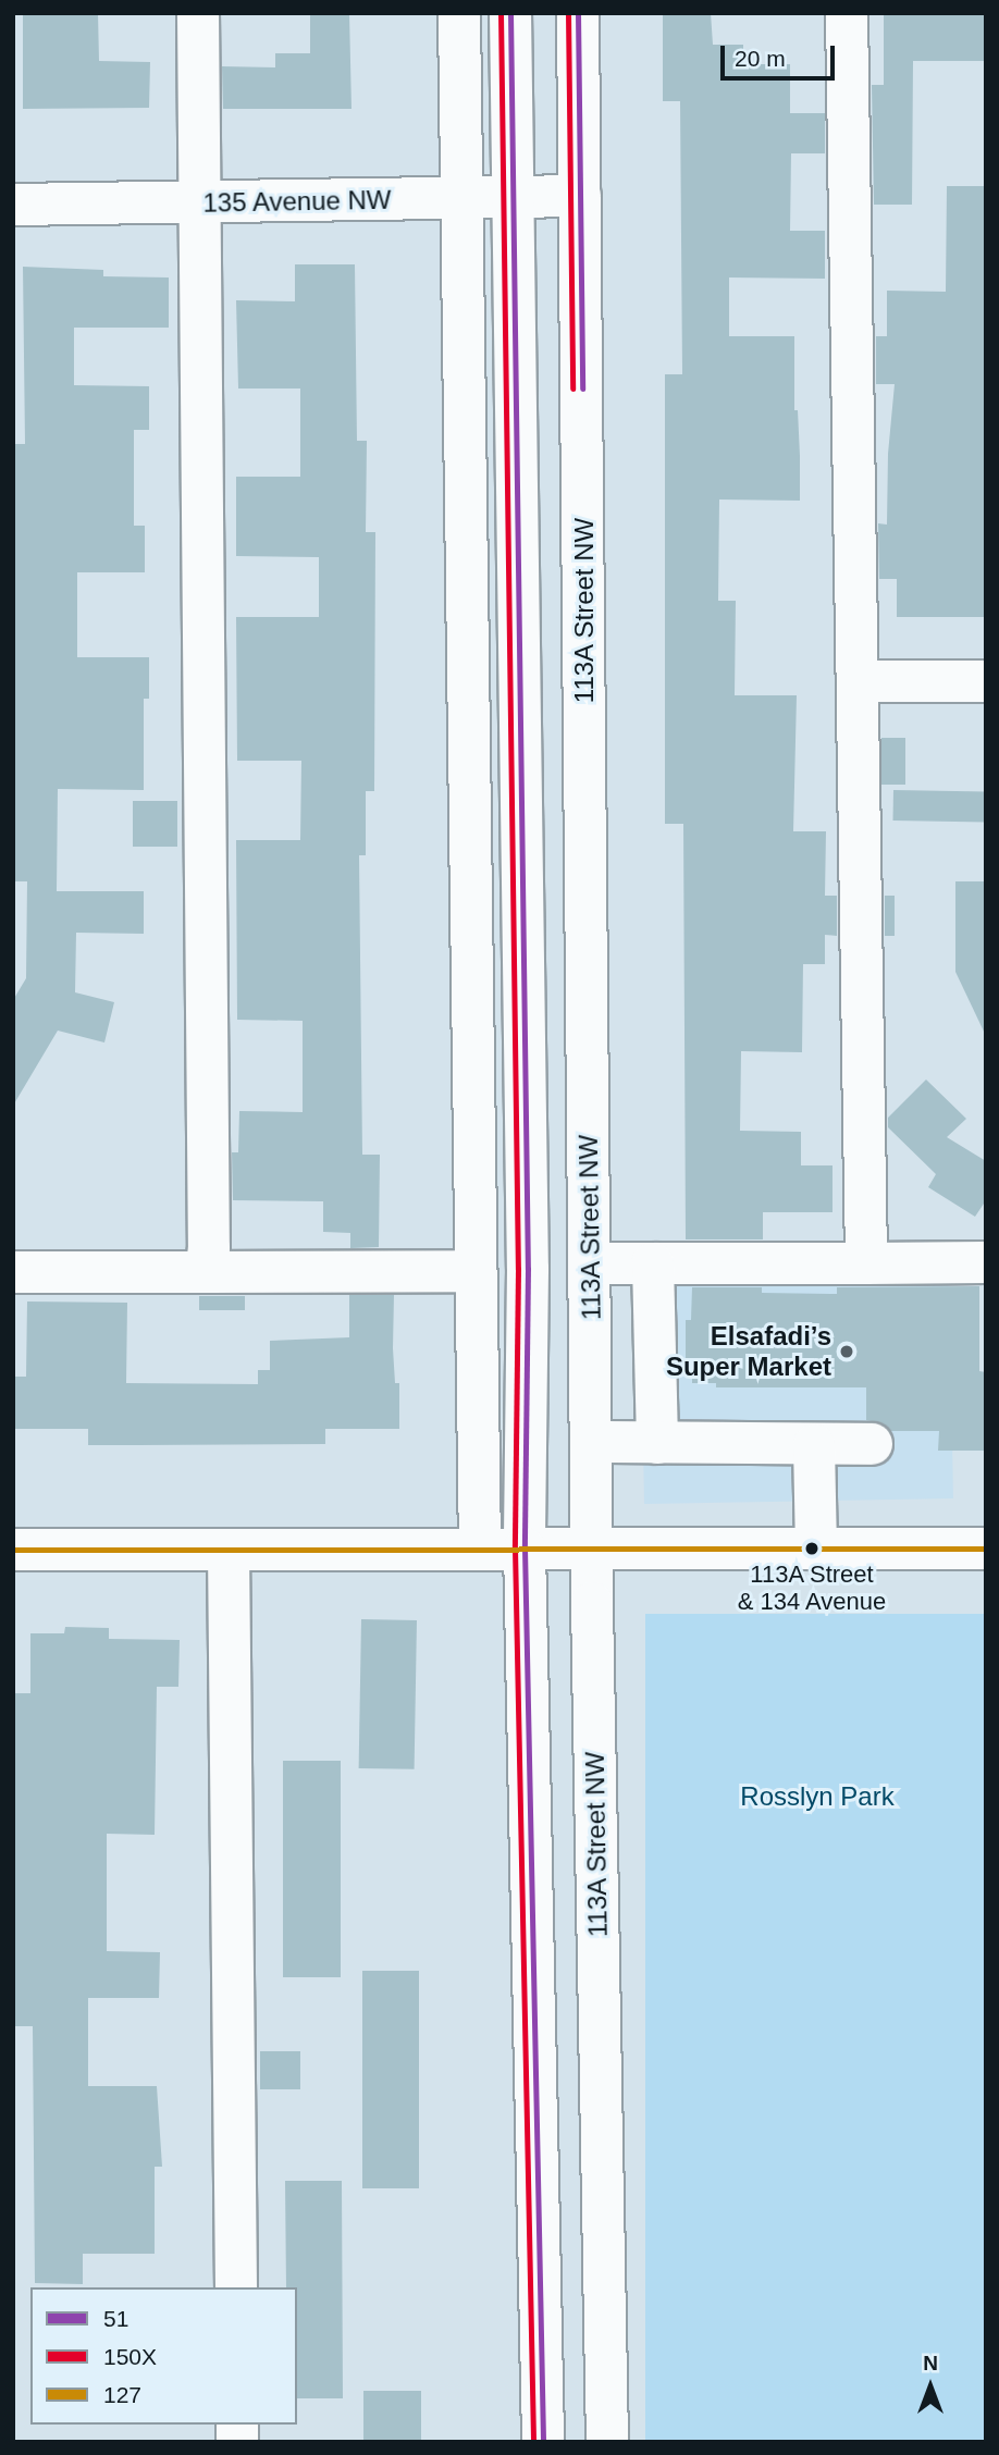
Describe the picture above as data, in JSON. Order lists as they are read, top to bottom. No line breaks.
{"streets":{"main road":["135 Avenue NW","113A Street NW"]},"crossings":[["135 Avenue NW","113A Street NW"]],"parks":["Rosslyn Park"],"places":["Elsafadi’s Super Market","113A Street & 134 Avenue"],"lines":["transit line 51","transit line 150X","transit line 127"],"legend":["51","150X","127"],"scale_bar":"20 m","north":"top"}
